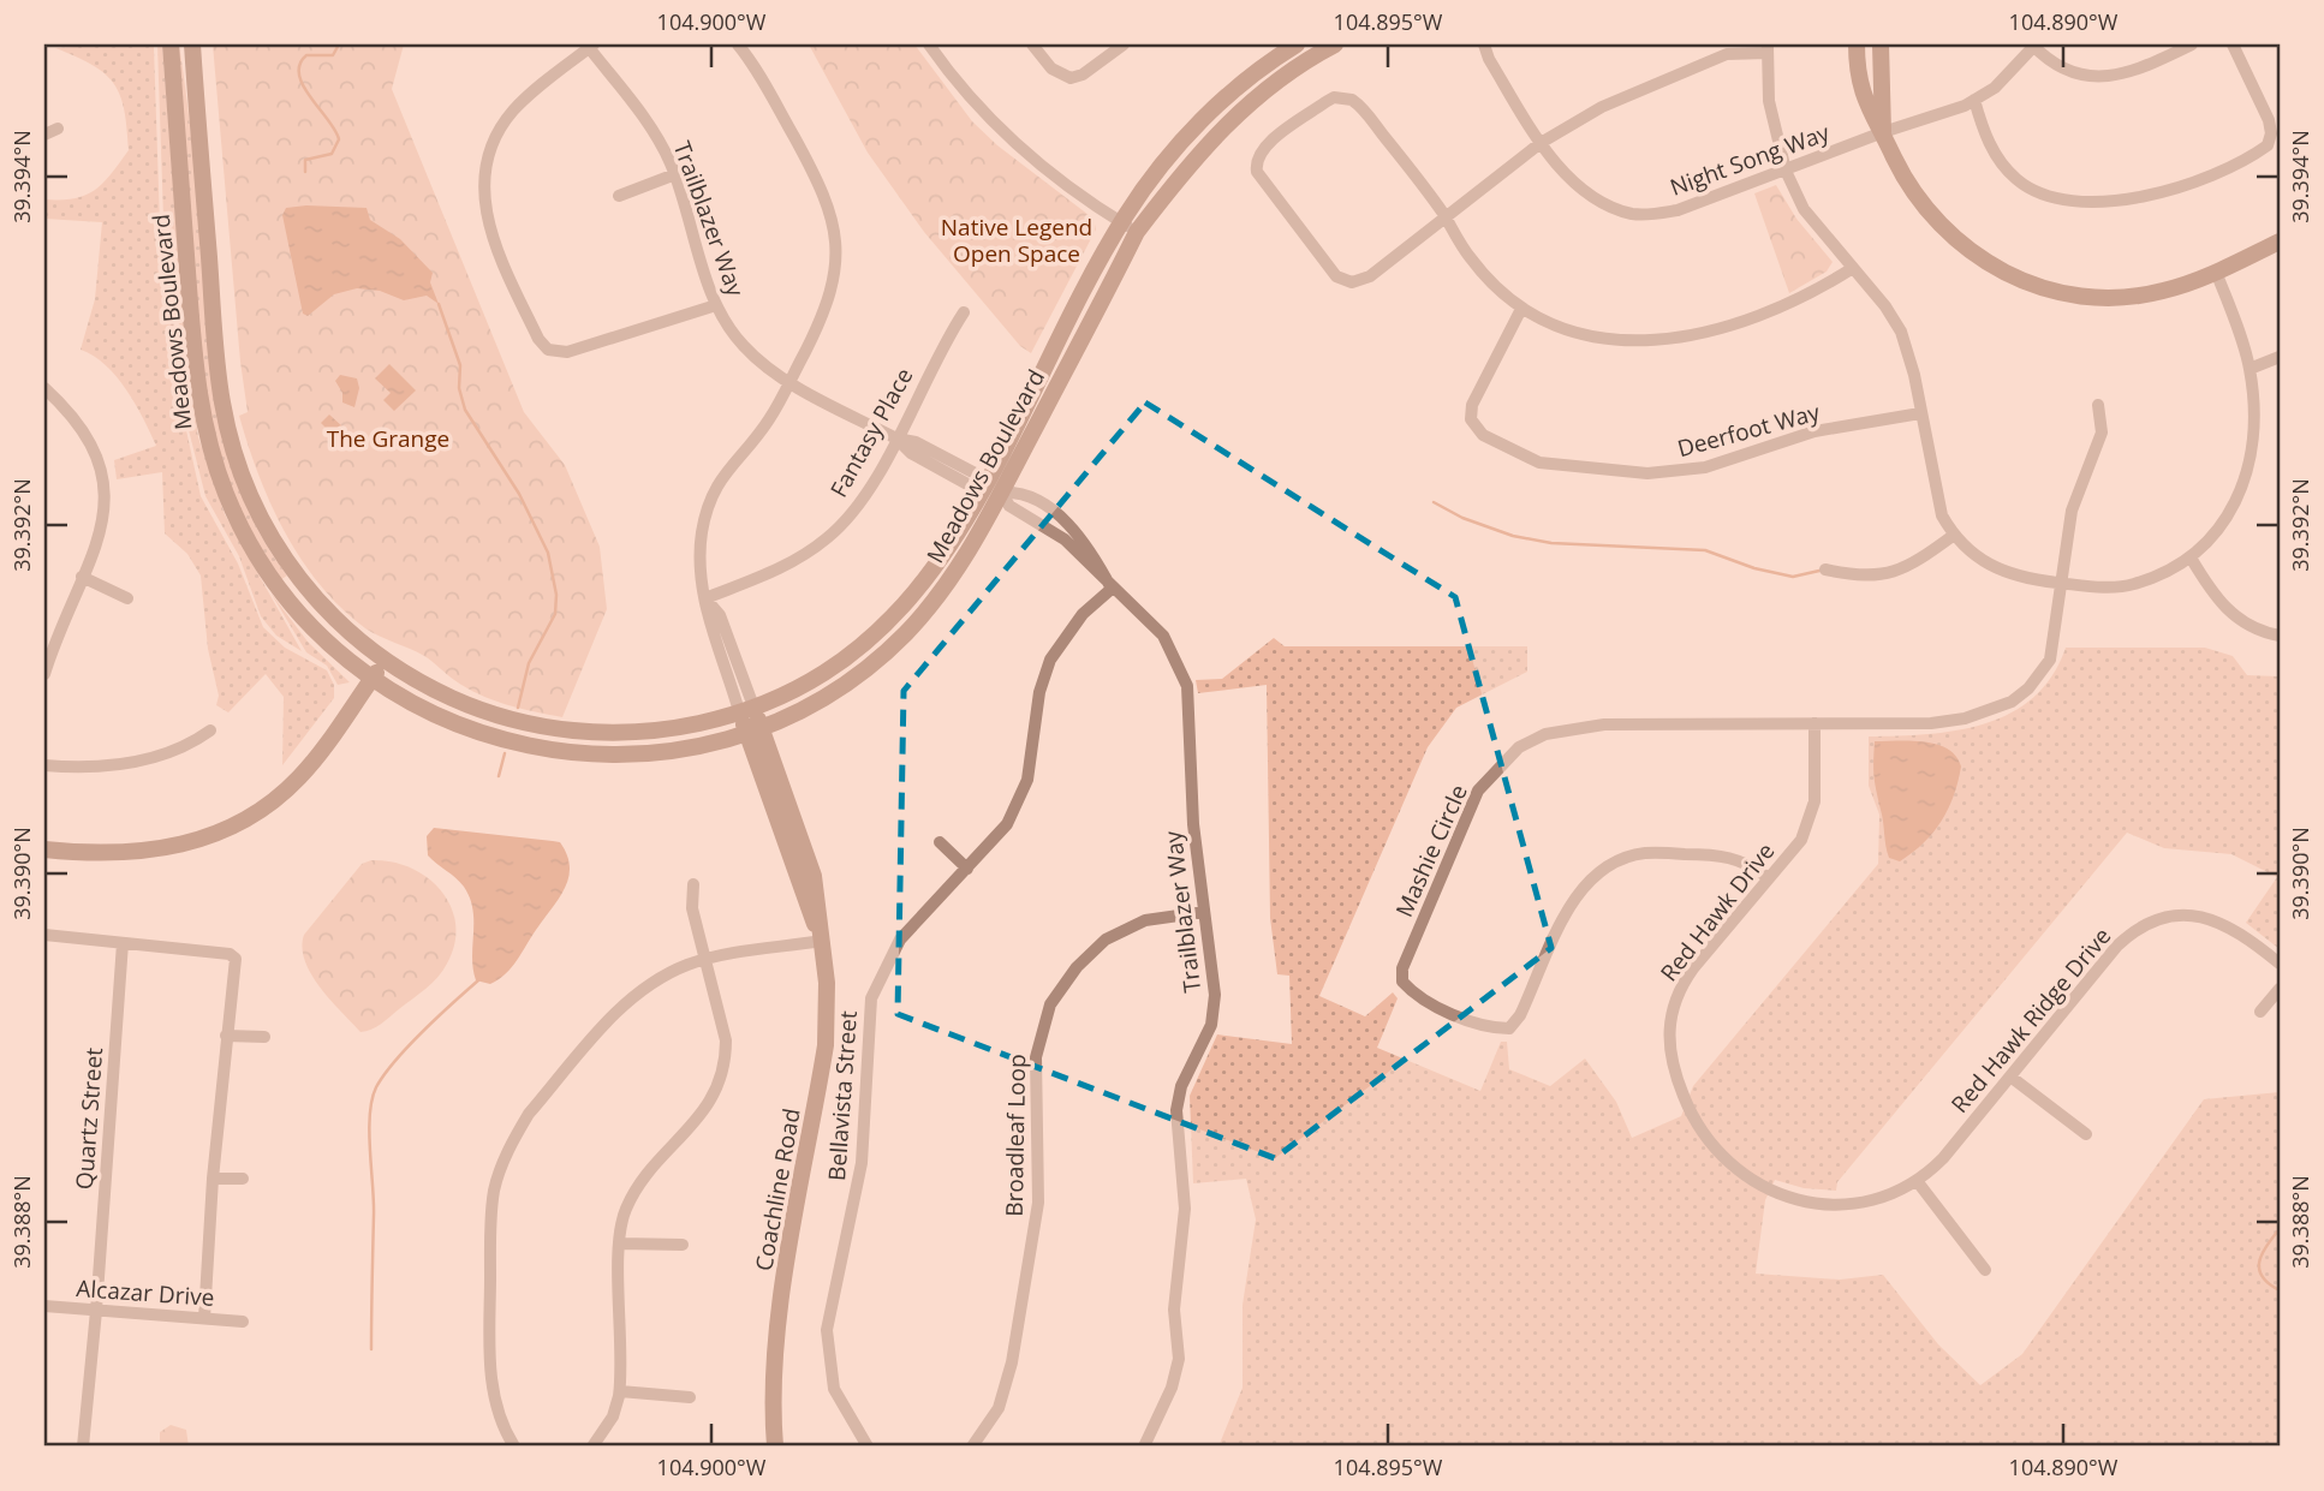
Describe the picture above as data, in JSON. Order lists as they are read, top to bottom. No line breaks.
{"streets":{"main road":["Meadows Boulevard","Coachline Road"],"street":["Night Song Way","Trailblazer Way","Deerfoot Way","Fantasy Place","Mashie Circle","Red Hawk Drive","Red Hawk Ridge Drive","Bellavista Street","Quartz Street","Broadleaf Loop","Alcazar Drive"]},"crossings":[["Trailblazer Way","Meadows Boulevard"],["Trailblazer Way","Fantasy Place"],["Trailblazer Way","Bellavista Street"],["Trailblazer Way","Broadleaf Loop"],["Meadows Boulevard","Coachline Road"],["Mashie Circle","Red Hawk Drive"],["Red Hawk Drive","Red Hawk Ridge Drive"],["Quartz Street","Alcazar Drive"]],"parks":["Native Legend Open Space","The Grange"],"coordinates":["104.900°W","104.895°W","104.890°W","39.394°N","39.392°N","39.390°N","39.388°N"]}
